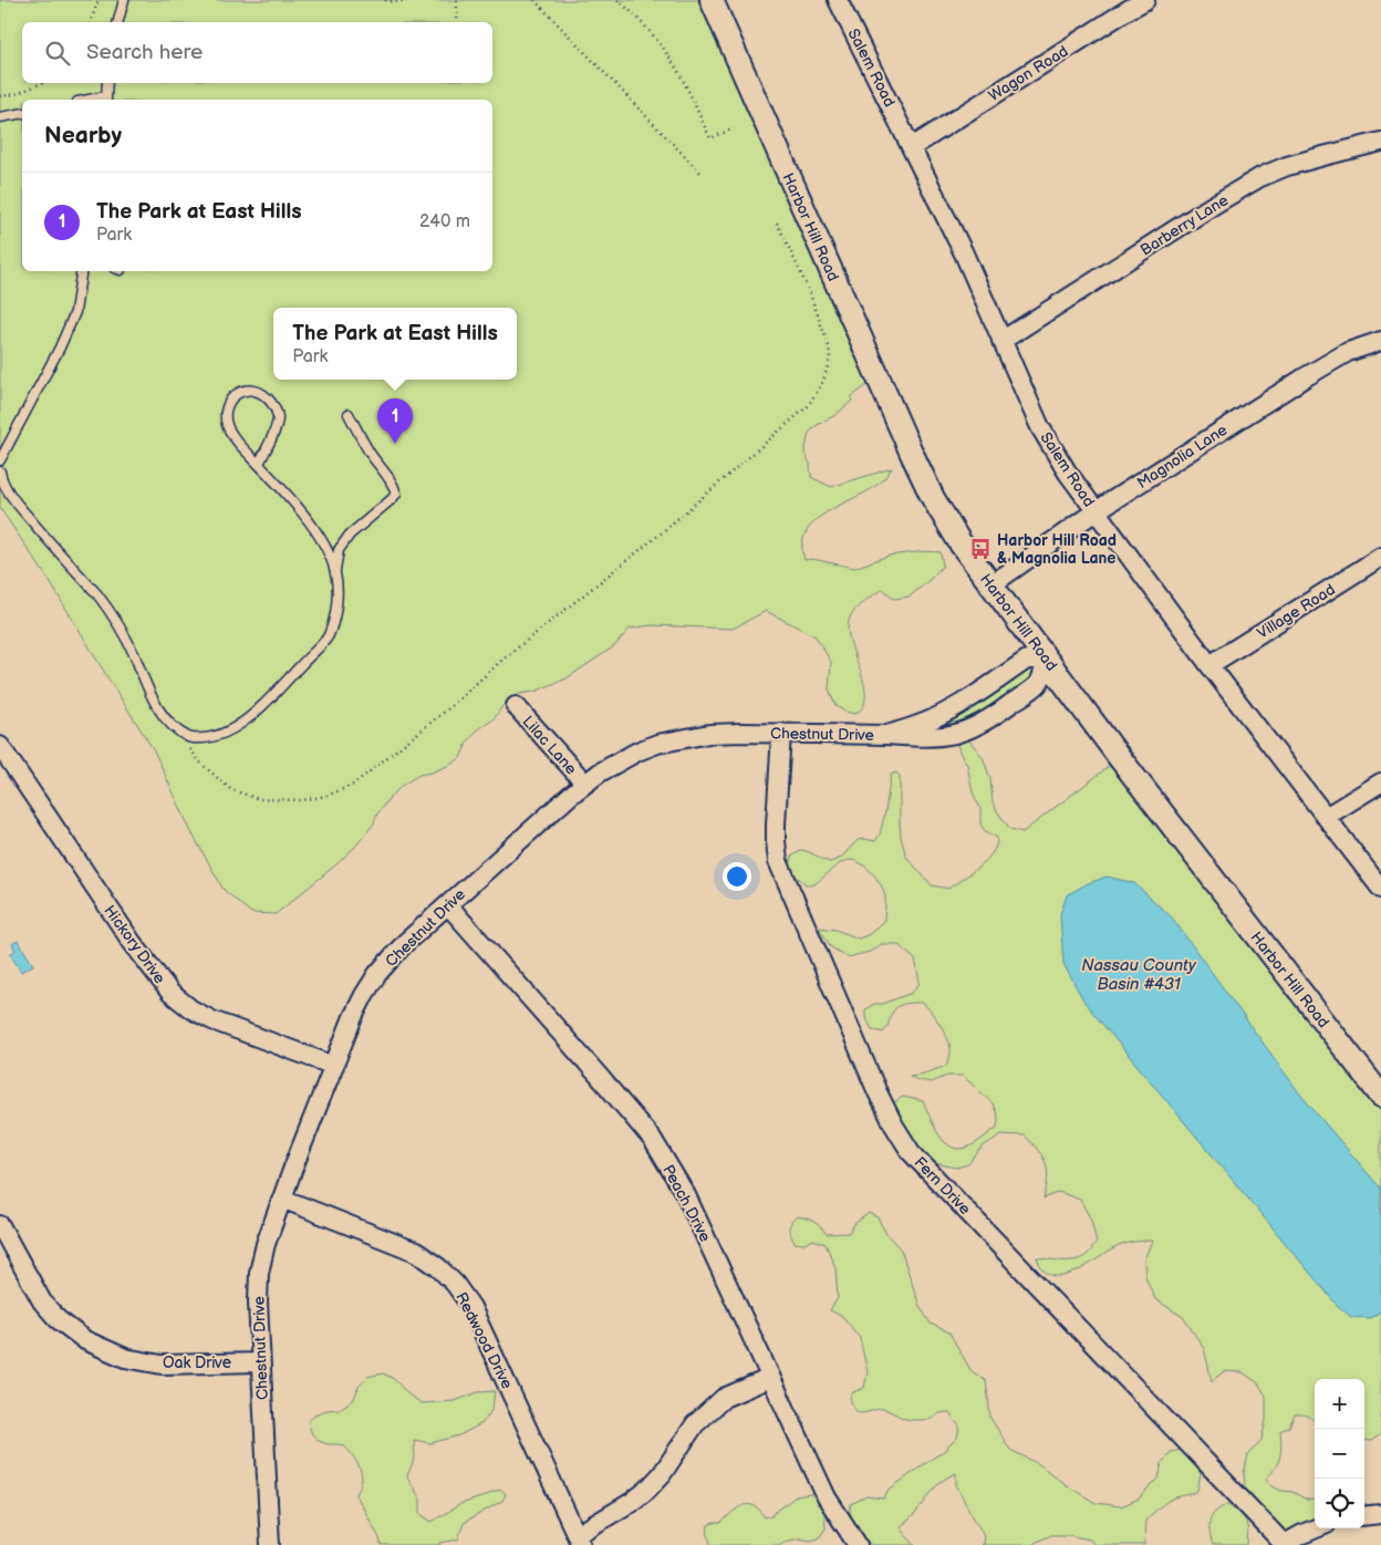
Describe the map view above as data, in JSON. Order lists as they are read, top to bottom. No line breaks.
{"streets":{"street":["Salem Road","Wagon Road","Barberry Lane","Harbor Hill Road","Magnolia Lane","Village Road","Chestnut Drive","Lilac Lane","Hickory Drive","Fern Drive","Peach Drive","Redwood Drive","Oak Drive"]},"crossings":[["Salem Road","Wagon Road"],["Salem Road","Barberry Lane"],["Salem Road","Magnolia Lane"],["Salem Road","Village Road"],["Harbor Hill Road","Magnolia Lane"],["Harbor Hill Road","Chestnut Drive"],["Chestnut Drive","Lilac Lane"],["Chestnut Drive","Hickory Drive"],["Chestnut Drive","Fern Drive"],["Chestnut Drive","Peach Drive"],["Chestnut Drive","Redwood Drive"],["Chestnut Drive","Oak Drive"]],"water":["Nassau County Basin #431"],"places":{"bus stop":["Harbor Hill Road & Magnolia Lane"]},"page":{"search":"Search here","heading":"Nearby","list":[{"mark":"1","name":"The Park at East Hills","note":"Park","value":"240 m"}],"popup":["The Park at East Hills","Park"],"pins":"1","map_buttons":["+","−"]}}
